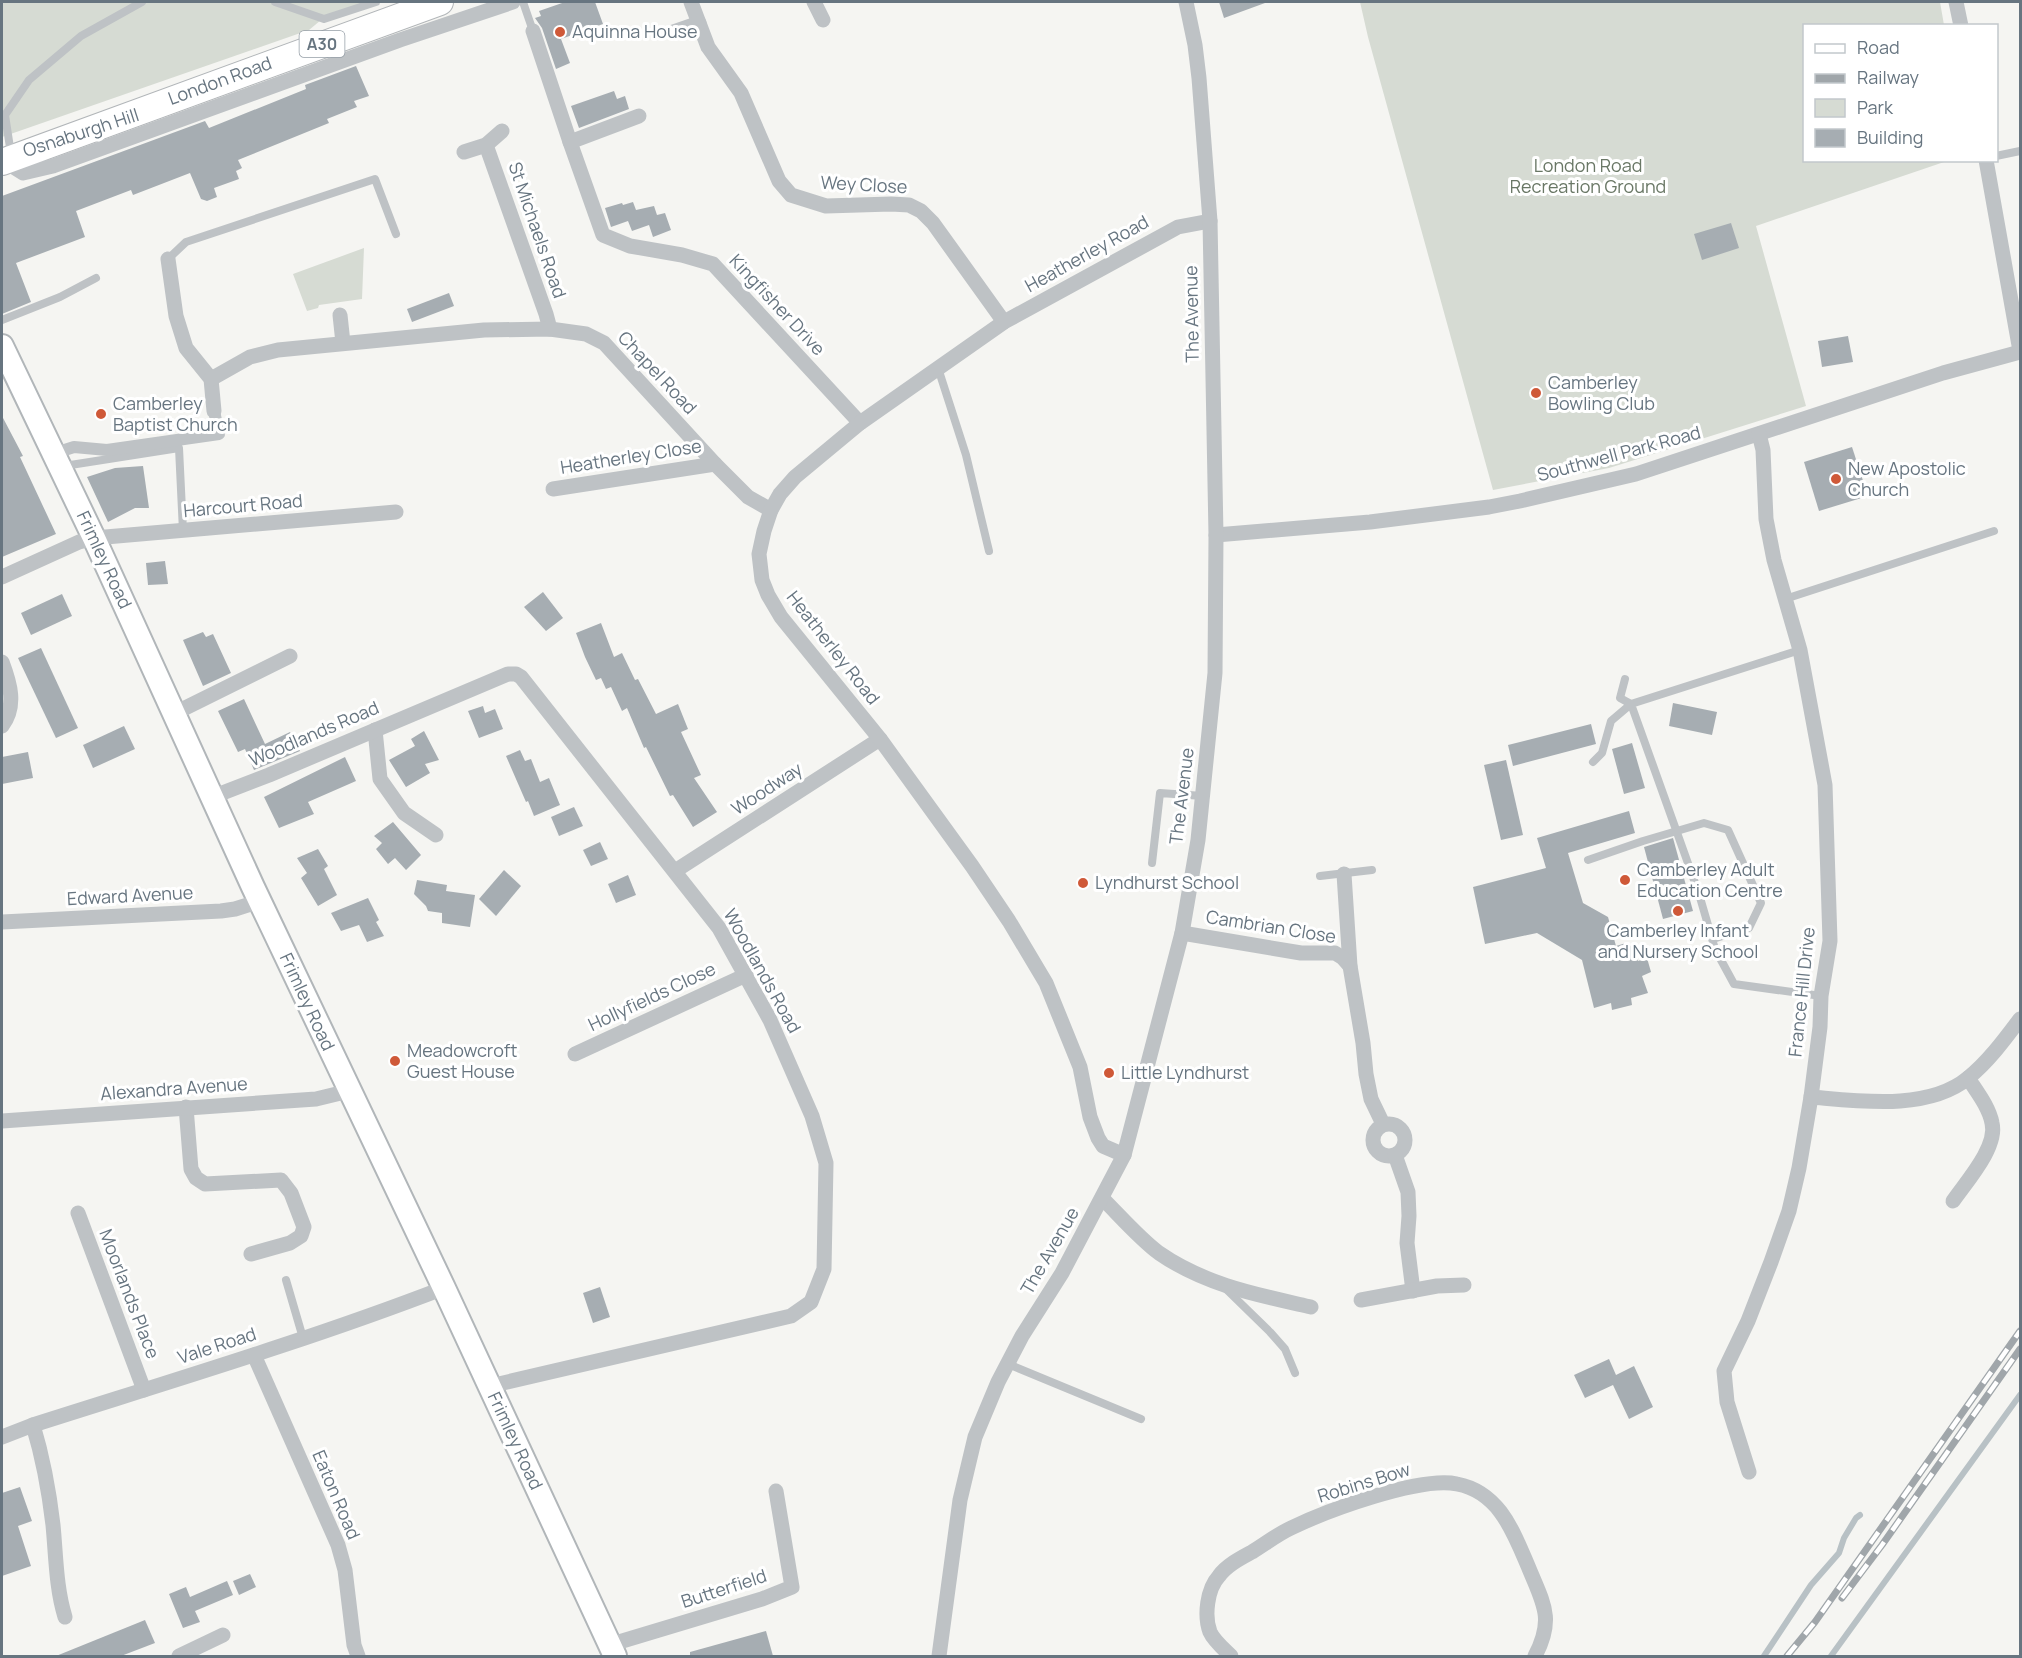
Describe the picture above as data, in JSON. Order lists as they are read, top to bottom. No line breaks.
{"streets":{"main road":["A30","London Road","Frimley Road"],"street":["Osnaburgh Hill","Wey Close","St Michaels Road","Heatherley Road","Kingfisher Drive","The Avenue","Chapel Road","Southwell Park Road","Heatherley Close","Harcourt Road","Woodlands Road","Woodway","Edward Avenue","Cambrian Close","France Hill Drive","Hollyfields Close","Alexandra Avenue","Moorlands Place","Vale Road","Robins Bow","Eaton Road","Butterfield"]},"crossings":[["London Road","Osnaburgh Hill"],["Wey Close","Heatherley Road"],["St Michaels Road","Chapel Road"],["Heatherley Road","Kingfisher Drive"],["Heatherley Road","The Avenue"],["Heatherley Road","Chapel Road"],["Heatherley Road","Woodway"],["The Avenue","Southwell Park Road"],["The Avenue","Cambrian Close"],["Chapel Road","Heatherley Close"],["Southwell Park Road","France Hill Drive"],["Harcourt Road","Frimley Road"],["Frimley Road","Woodlands Road"],["Frimley Road","Edward Avenue"],["Frimley Road","Alexandra Avenue"],["Frimley Road","Vale Road"],["Frimley Road","Butterfield"],["Woodlands Road","Woodway"],["Woodlands Road","Hollyfields Close"],["Moorlands Place","Vale Road"],["Vale Road","Eaton Road"]],"parks":["London Road Recreation Ground"],"places":["Aquinna House","Camberley Bowling Club","Camberley Baptist Church","New Apostolic Church","Camberley Adult Education Centre","Lyndhurst School","Camberley Infant and Nursery School","Meadowcroft Guest House","Little Lyndhurst"],"legend":["Road","Railway","Park","Building"]}
